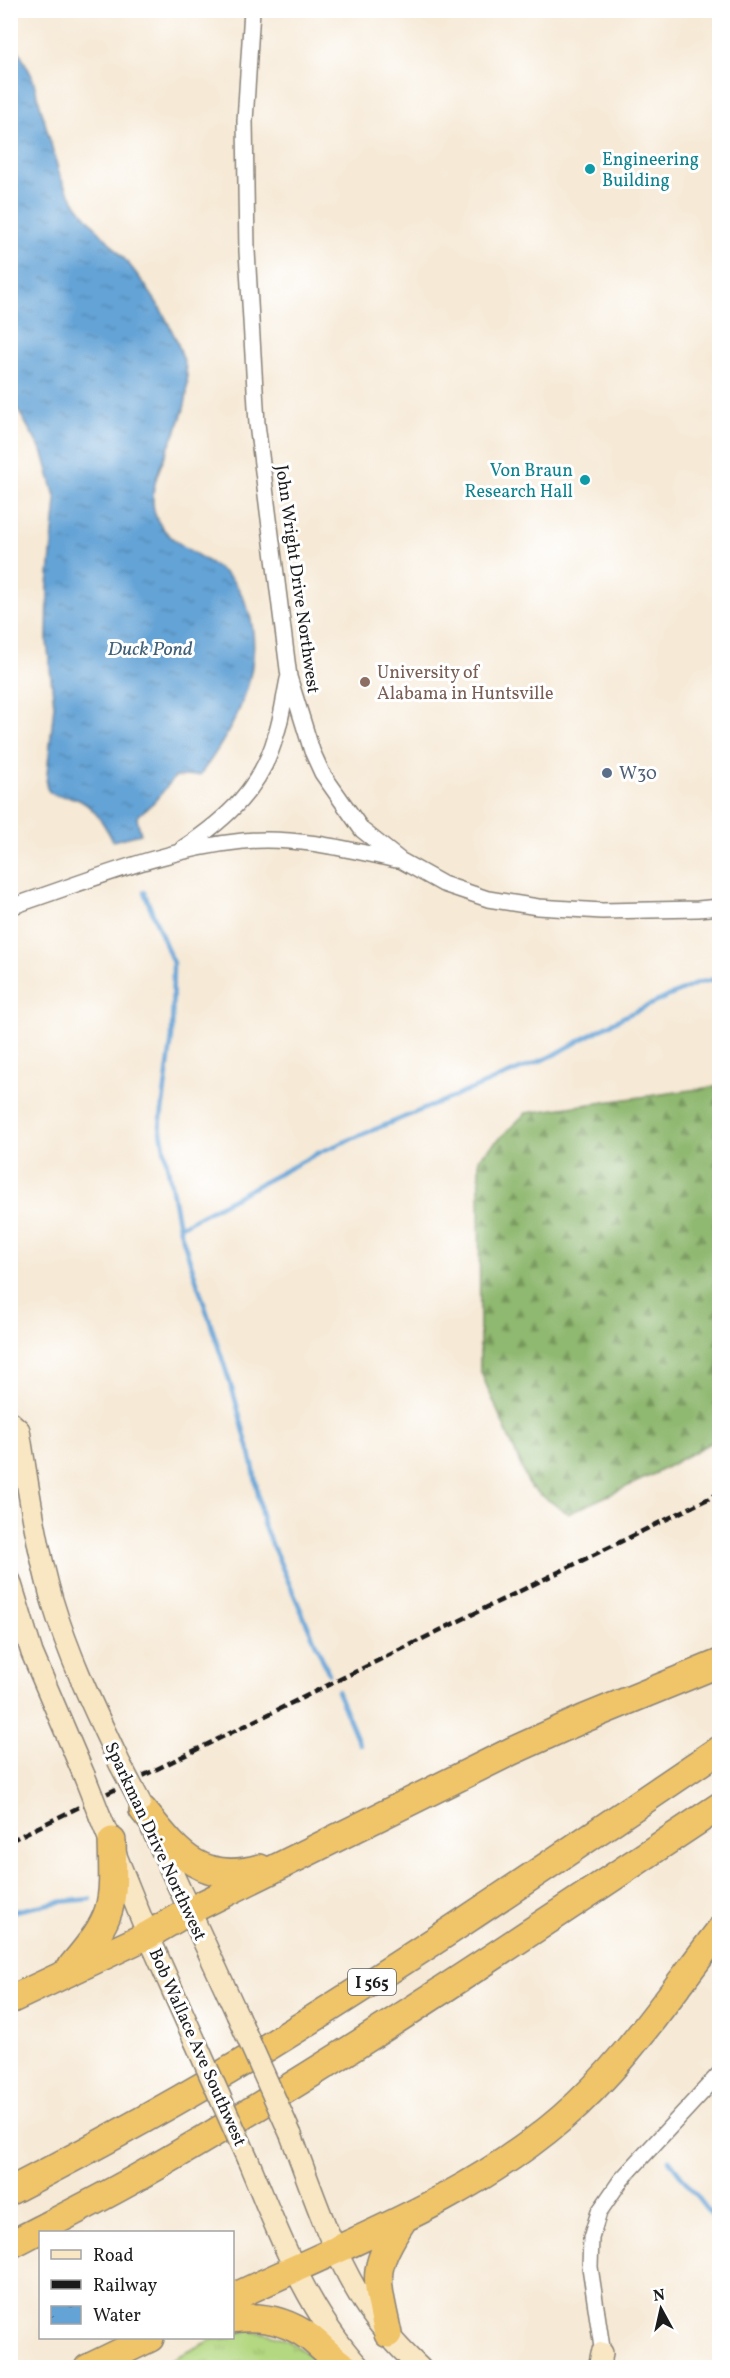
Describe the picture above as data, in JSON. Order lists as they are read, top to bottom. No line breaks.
{"streets":{"highway":["I 565"],"main road":["Sparkman Drive Northwest","Bob Wallace Ave Southwest"],"street":["John Wright Drive Northwest"]},"crossings":[["Sparkman Drive Northwest","Bob Wallace Ave Southwest"]],"water":["Duck Pond"],"places":["Engineering Building","Von Braun Research Hall","University of Alabama in Huntsville","W30"],"legend":["Road","Railway","Water"],"north":"top"}
